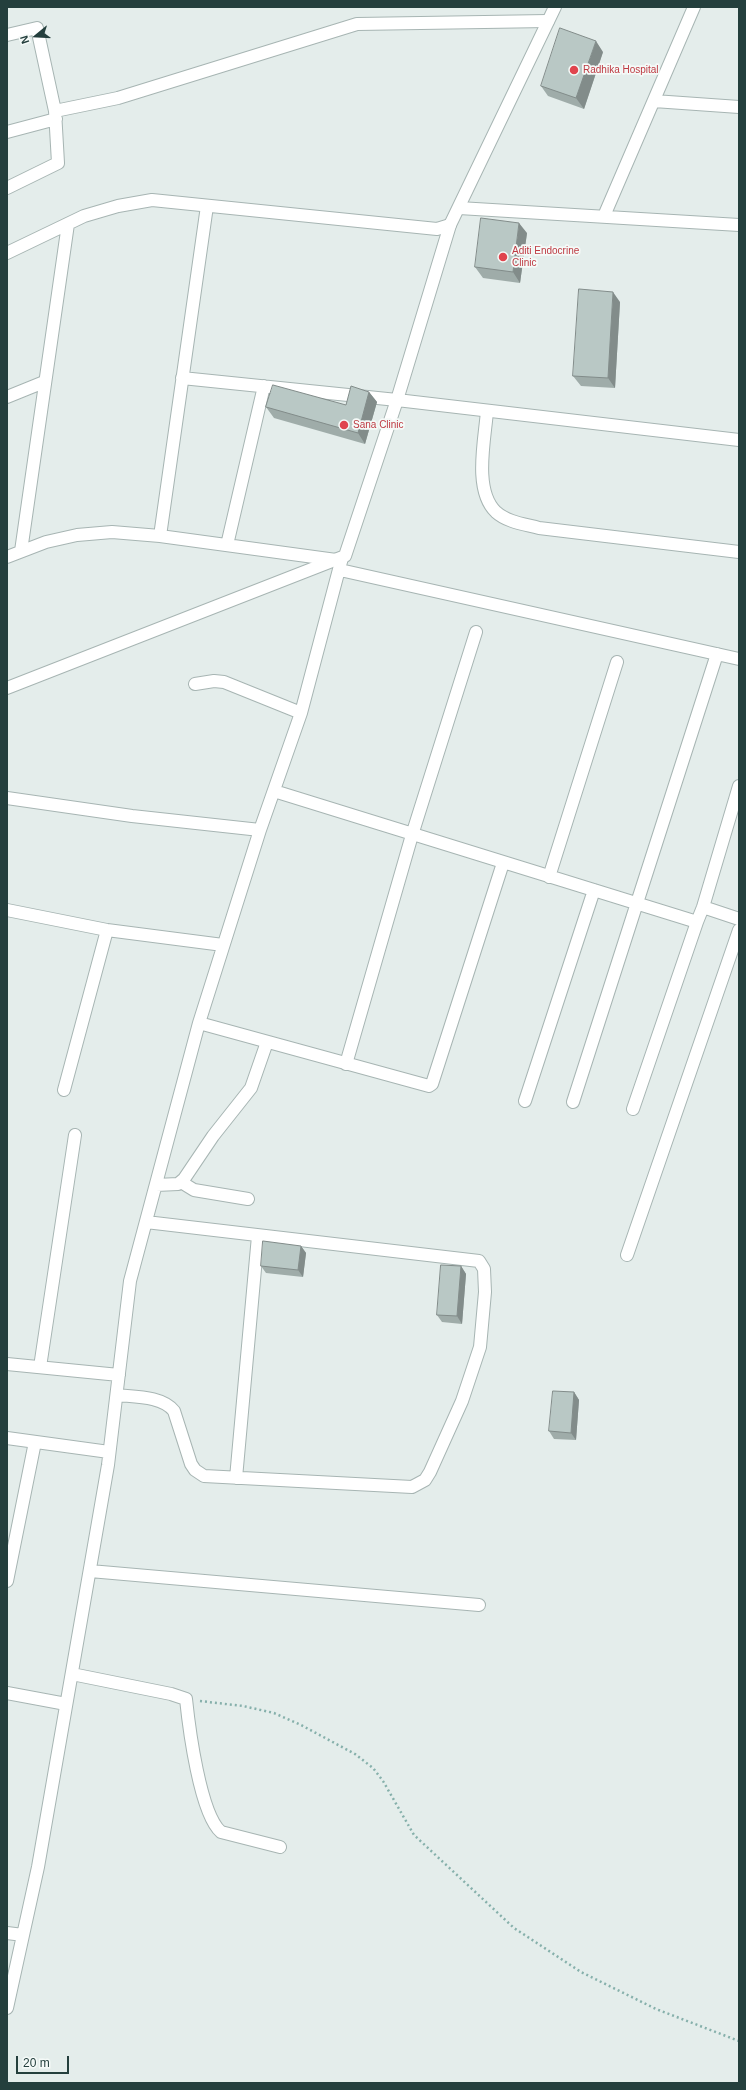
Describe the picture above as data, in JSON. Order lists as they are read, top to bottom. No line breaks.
{"places":["Radhika Hospital","Aditi Endocrine Clinic","Sana Clinic"],"scale_bar":"20 m","north":"left"}
